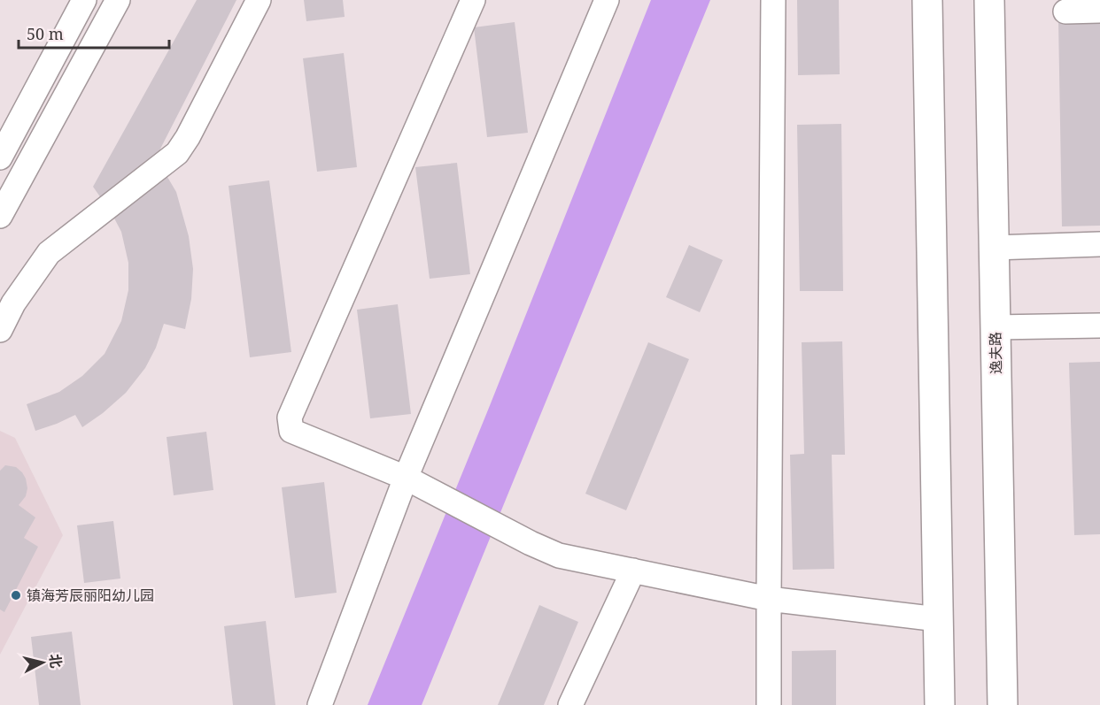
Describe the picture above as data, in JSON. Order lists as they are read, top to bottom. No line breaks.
{"streets":{"main road":["逸夫路"]},"places":["镇海芳辰丽阳幼儿园"],"scale_bar":"50 m","north":"right"}
